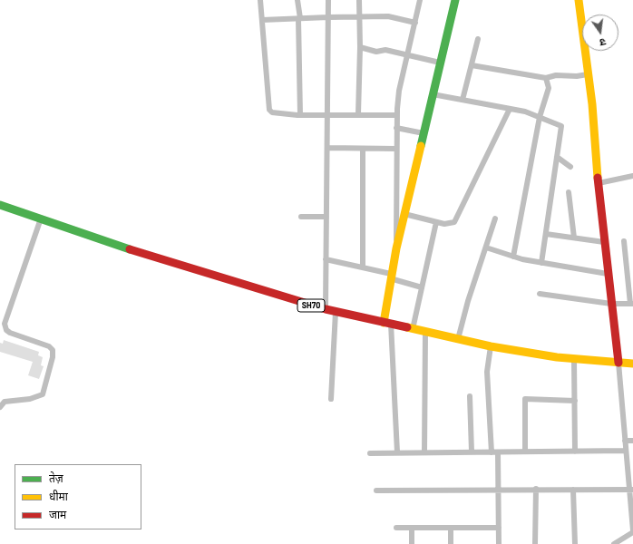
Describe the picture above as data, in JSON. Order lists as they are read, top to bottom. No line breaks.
{"streets":{"street":["SH70"]},"legend":["तेज़","धीमा","जाम"],"north":"bottom"}
